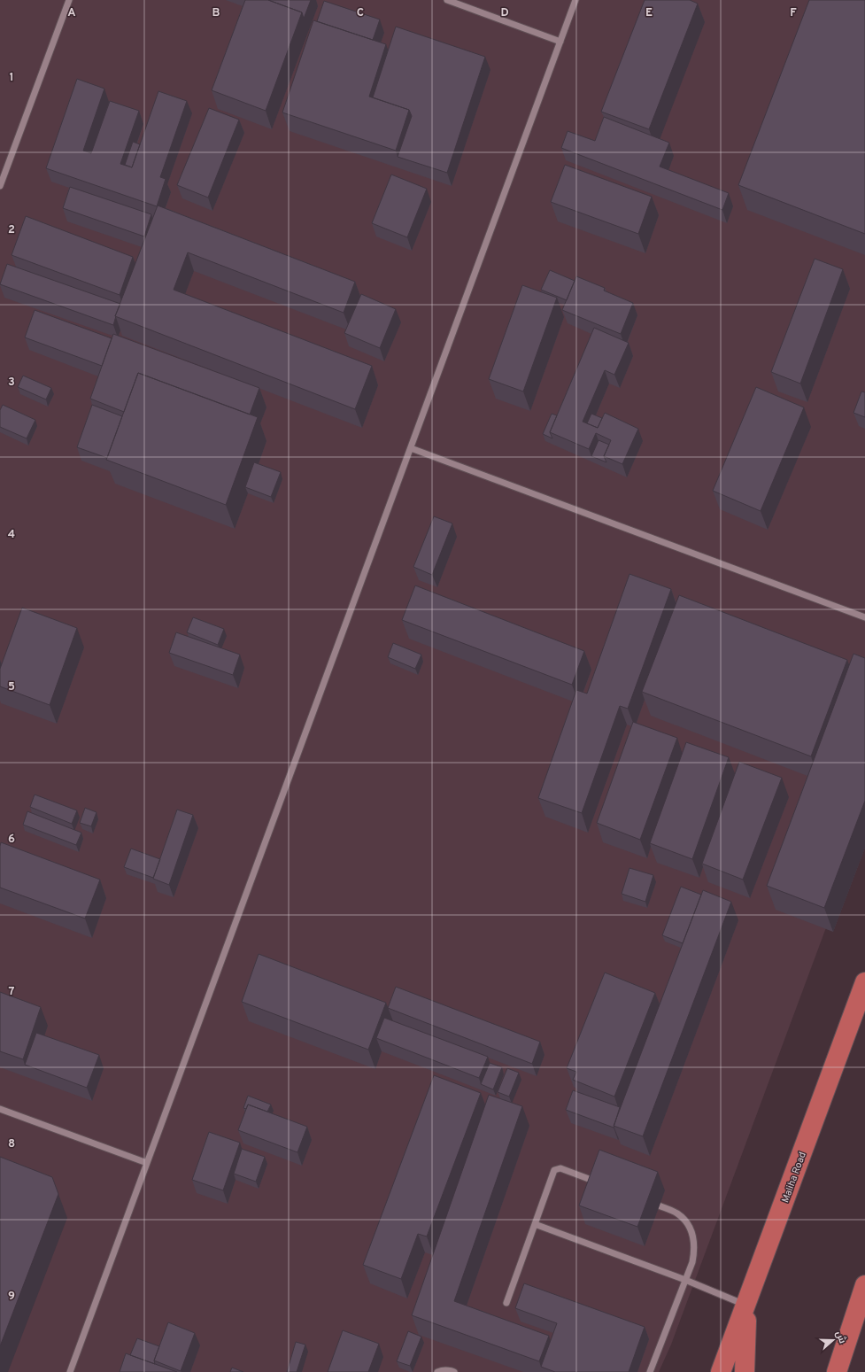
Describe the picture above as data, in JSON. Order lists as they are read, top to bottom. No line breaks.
{"streets":{"main road":["Maliha Road"]},"north":"right","grid":{"columns":["A","B","C","D","E","F"],"rows":["1","2","3","4","5","6","7","8","9"]}}
